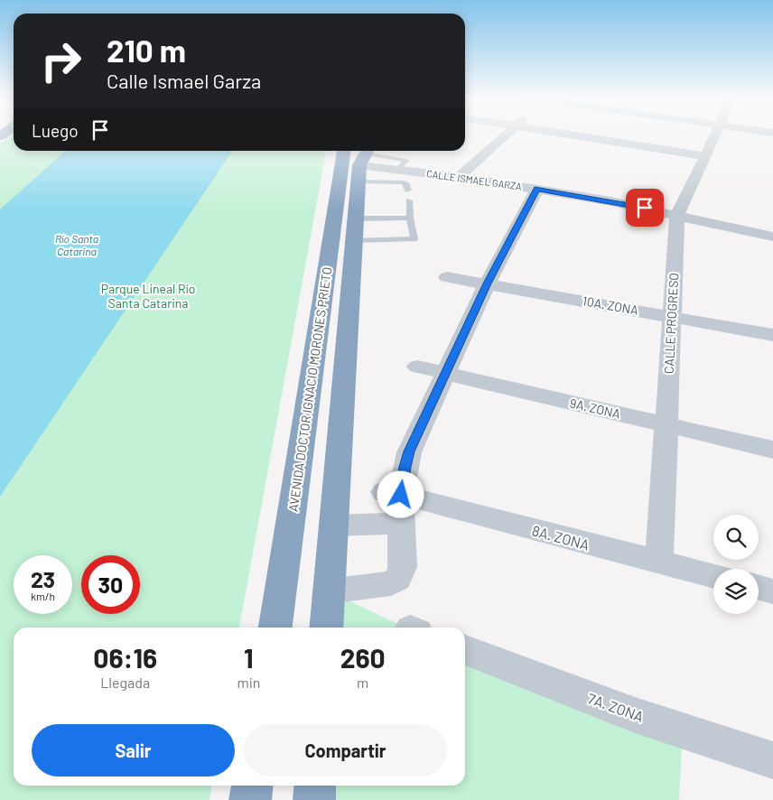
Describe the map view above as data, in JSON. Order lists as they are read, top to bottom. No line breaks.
{"streets":{"highway":["AVENIDA DOCTOR IGNACIO MORONES PRIETO"],"street":["CALLE ISMAEL GARZA","10A. ZONA","CALLE PROGRESO","9A. ZONA","8A. ZONA","7A. ZONA"]},"crossings":[["CALLE ISMAEL GARZA","CALLE PROGRESO"],["CALLE ISMAEL GARZA","AVENIDA DOCTOR IGNACIO MORONES PRIETO"],["10A. ZONA","CALLE PROGRESO"],["CALLE PROGRESO","9A. ZONA"],["CALLE PROGRESO","8A. ZONA"]],"water":["Río Santa Catarina"],"parks":["Parque Lineal Río Santa Catarina"],"page":{"turn":["210 m","Calle Ismael Garza"],"then":"Luego","speed":"23 km/h","limit":"30","eta":["06:16","Llegada","1","min","260","m"],"buttons":["Salir","Compartir"]}}
